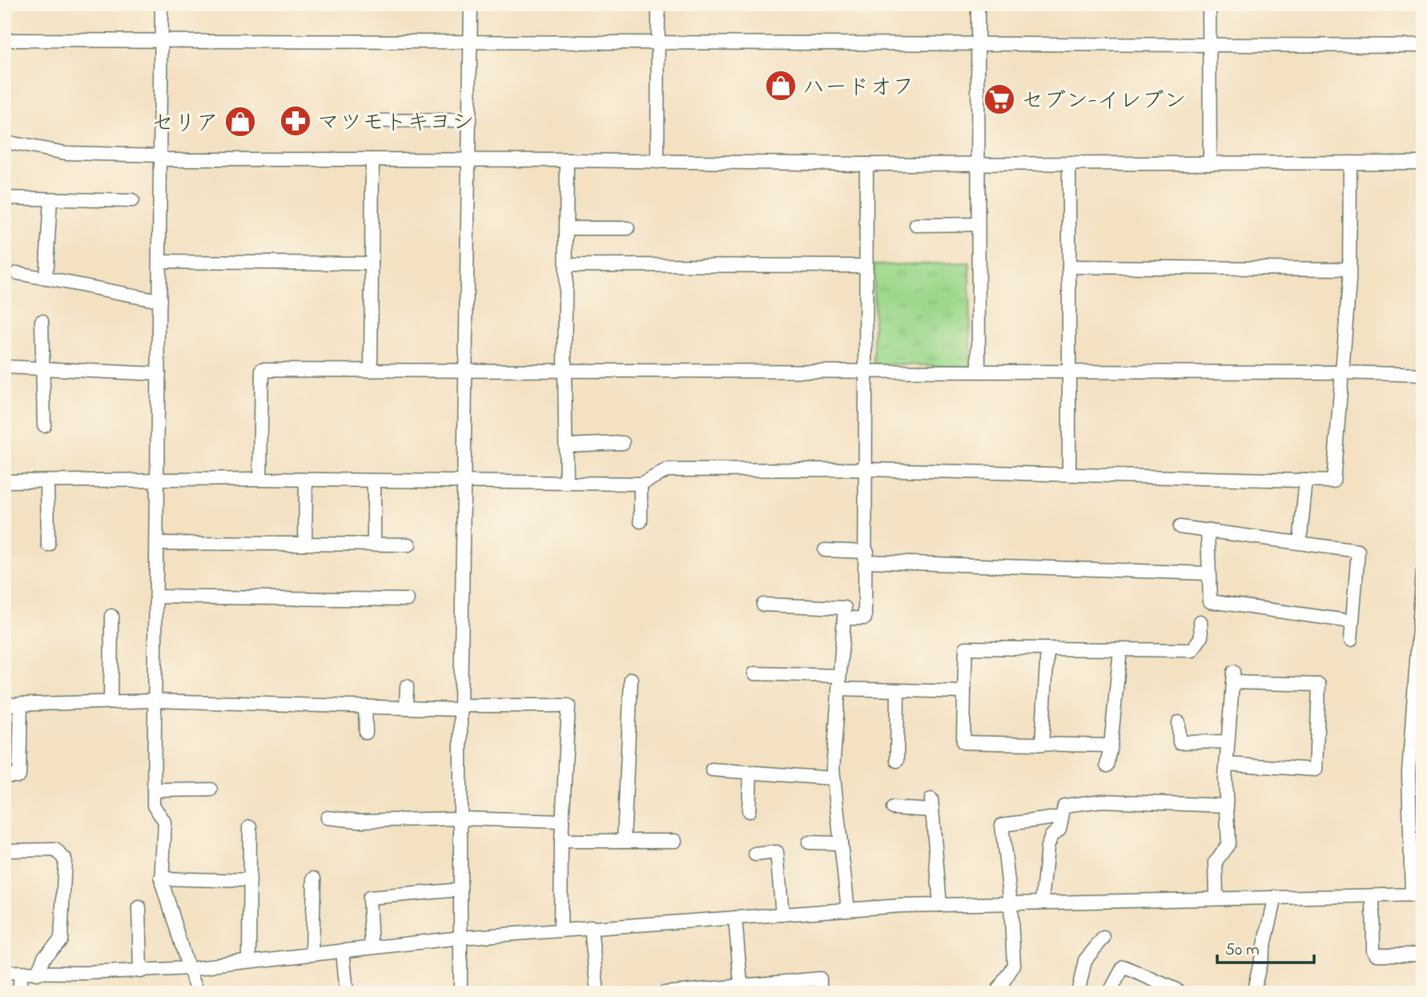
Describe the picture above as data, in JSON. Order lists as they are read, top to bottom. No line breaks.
{"places":{"shop":["ハードオフ","セリア"],"supermarket":["セブン-イレブン"],"pharmacy":["マツモトキヨシ"]},"scale_bar":"50 m"}
